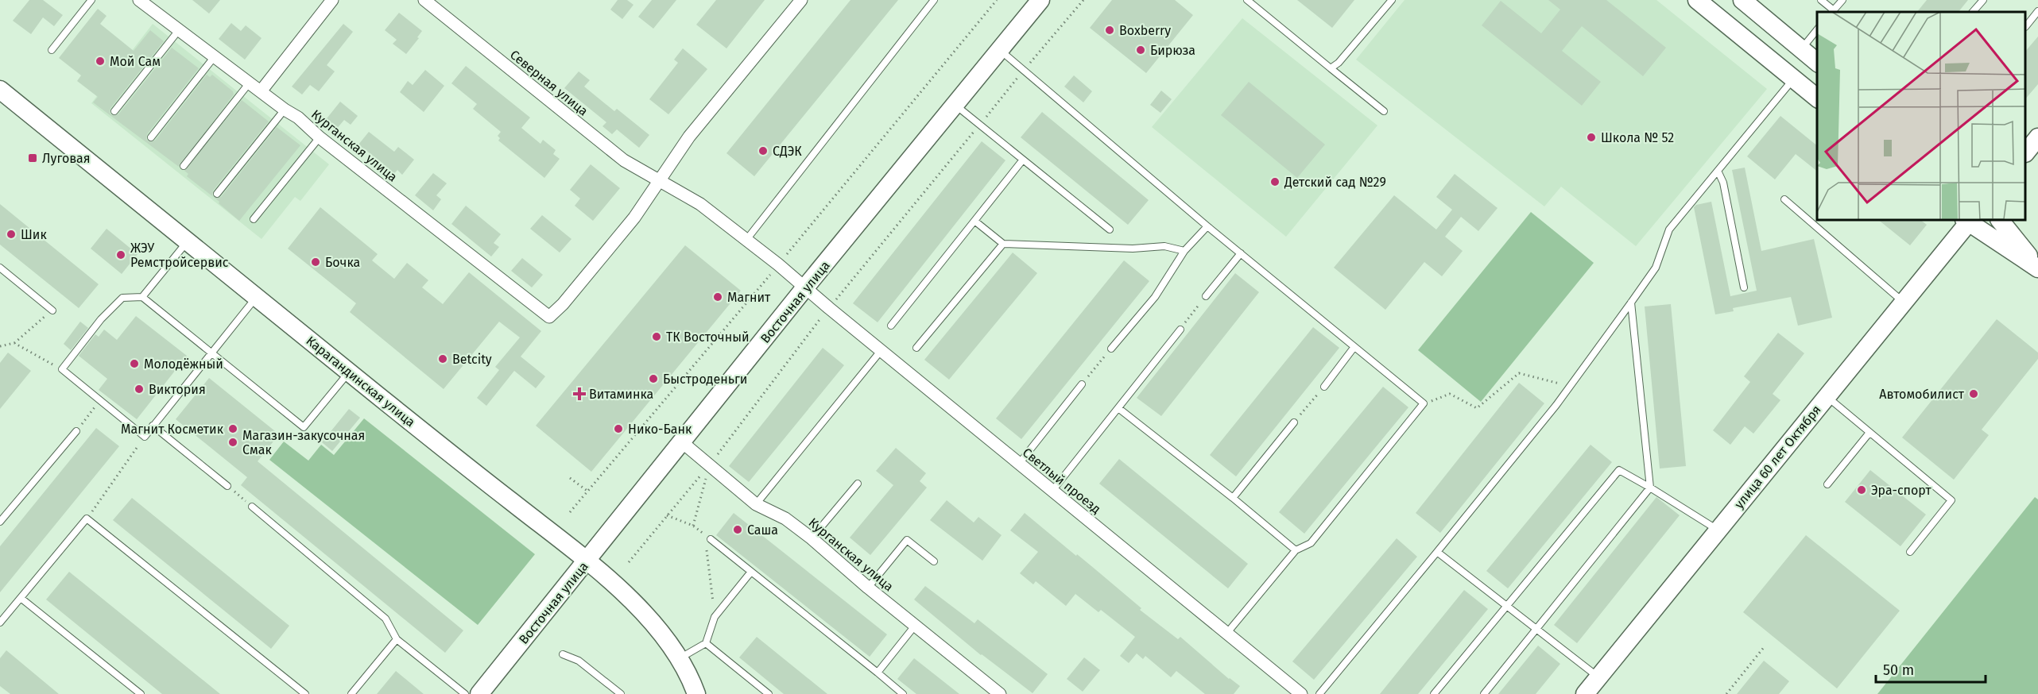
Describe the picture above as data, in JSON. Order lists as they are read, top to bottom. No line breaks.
{"streets":{"main road":["Восточная улица","Карагандинская улица","улица 60 лет Октября"],"street":["Северная улица","Курганская улица","Светлый проезд"]},"crossings":[["Северная улица","Курганская улица"],["Северная улица","Светлый проезд"],["Курганская улица","Восточная улица"],["Восточная улица","Карагандинская улица"],["Восточная улица","Светлый проезд"]],"places":{"other":["Boxberry","Бирюза","Мой Cам","Школа № 52","СДЭК","Детский сад №29","Шик","ЖЭУ Ремстройсервис","Бочка","Магнит","ТК Восточный","Betcity","Молодёжный","Быстроденьги","Виктория","Автомобилист","Магнит Косметик","Нико-Банк","Магазин-закусочная Смак","Эра-спорт","Саша"],"transit":["Луговая"],"health":["Витаминка"]},"scale_bar":"50 m"}
